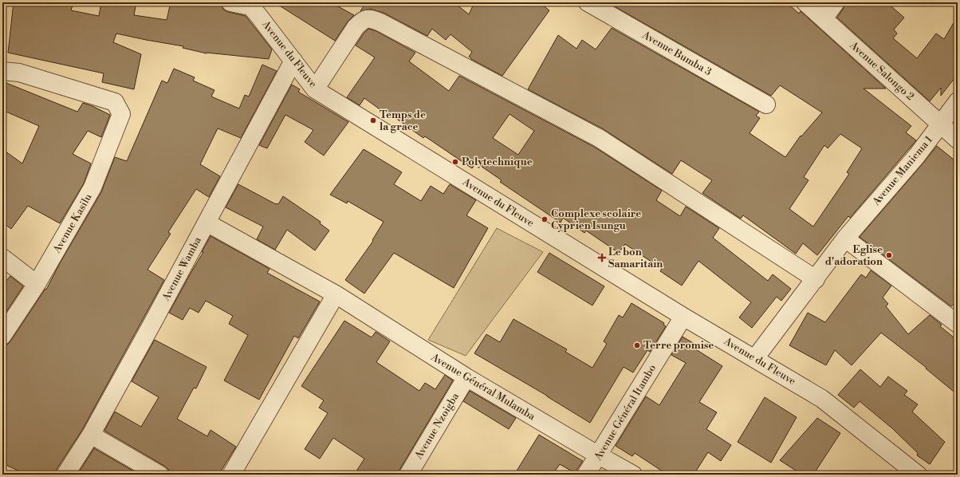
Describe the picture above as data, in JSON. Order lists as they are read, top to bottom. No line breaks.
{"streets":{"street":["Avenue Bumba 3","Avenue du Fleuve","Avenue Salongo 2","Avenue Maniema 1","Avenue Kasilu","Avenue Wamba","Avenue Général Mulamba","Avenue Général Itambo","Avenue Nzoigba"]},"crossings":[["Avenue du Fleuve","Avenue Maniema 1"],["Avenue du Fleuve","Avenue Wamba"],["Avenue du Fleuve","Avenue Général Itambo"],["Avenue Salongo 2","Avenue Maniema 1"],["Avenue Wamba","Avenue Général Mulamba"],["Avenue Général Mulamba","Avenue Général Itambo"],["Avenue Général Mulamba","Avenue Nzoigba"]],"places":{"other":["Temps de la grace","Polytechnique","Complexe scolaire Cyprien Isungu","Eglise d'adoration","Terre promise"],"health":["Le bon Samaritain"]}}
